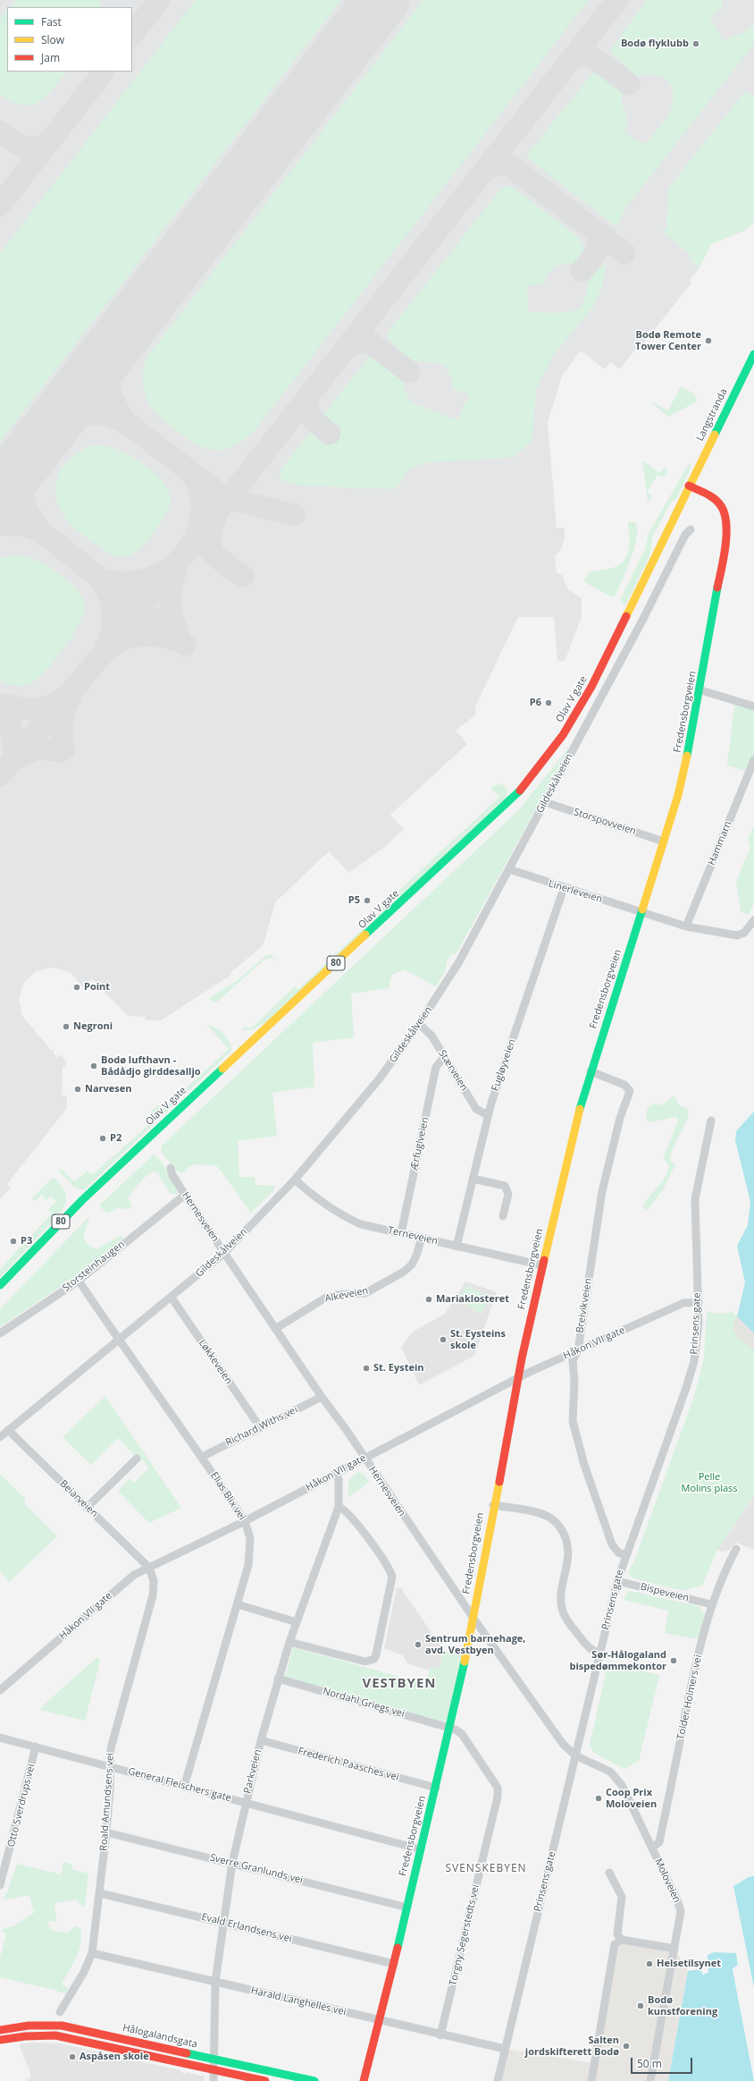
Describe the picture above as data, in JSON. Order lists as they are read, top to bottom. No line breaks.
{"streets":{"main road":["Langstranda","Olav V gate","Fredensborgveien","80","Hålogalandsgata"],"street":["Gildeskålveien","Storspovveien","Hammarn","Linerleveien","Fugløyveien","Stærveien","Ærfuglveien","Hernesveien","Terneveien","Storsteinhaugen","Alkeveien","Breivikveien","Prinsens gate","Håkon VII gate","Løkkeveien","Richard Withs vei","Elias Blix vei","Beiarveien","Bispeveien","Tolder Holmers vei","Nordahl Griegs vei","Frederich Paasches vei","Parkveien","General Fleischers gate","Roald Amundsens vei","Otto Sverdrups vei","Sverre Granlunds vei","Moloveien","Evald Erlandsens vei","Torgny Segerstedts vei","Harald Langhelles vei"]},"crossings":[["Langstranda","Olav V gate"],["Langstranda","Fredensborgveien"],["Olav V gate","Fredensborgveien"],["Fredensborgveien","Storspovveien"],["Fredensborgveien","Linerleveien"],["Fredensborgveien","Hernesveien"],["Fredensborgveien","Terneveien"],["Fredensborgveien","Breivikveien"],["Fredensborgveien","Håkon VII gate"],["Fredensborgveien","Nordahl Griegs vei"],["Fredensborgveien","Frederich Paasches vei"],["Fredensborgveien","General Fleischers gate"],["Fredensborgveien","Sverre Granlunds vei"],["Fredensborgveien","Evald Erlandsens vei"],["Fredensborgveien","Torgny Segerstedts vei"],["Fredensborgveien","Harald Langhelles vei"],["Gildeskålveien","Storspovveien"],["Gildeskålveien","Linerleveien"],["Gildeskålveien","Stærveien"],["Gildeskålveien","Hernesveien"],["Gildeskålveien","Terneveien"],["Gildeskålveien","Løkkeveien"],["Gildeskålveien","Elias Blix vei"],["Gildeskålveien","Beiarveien"],["Linerleveien","Fugløyveien"],["Fugløyveien","Stærveien"],["Fugløyveien","Terneveien"],["Stærveien","Ærfuglveien"],["Ærfuglveien","Terneveien"],["Hernesveien","Storsteinhaugen"],["Hernesveien","Alkeveien"],["Hernesveien","Prinsens gate"],["Hernesveien","Håkon VII gate"],["Hernesveien","Richard Withs vei"],["Hernesveien","Moloveien"],["Terneveien","Alkeveien"],["Storsteinhaugen","Elias Blix vei"],["Breivikveien","Prinsens gate"],["Breivikveien","Håkon VII gate"],["Prinsens gate","Håkon VII gate"],["Prinsens gate","Bispeveien"],["Prinsens gate","Moloveien"],["Prinsens gate","Harald Langhelles vei"],["Håkon VII gate","Elias Blix vei"],["Håkon VII gate","Beiarveien"],["Håkon VII gate","Parkveien"],["Håkon VII gate","Roald Amundsens vei"],["Løkkeveien","Richard Withs vei"],["Richard Withs vei","Elias Blix vei"],["Elias Blix vei","General Fleischers gate"],["Beiarveien","Roald Amundsens vei"],["Bispeveien","Tolder Holmers vei"],["Tolder Holmers vei","Moloveien"],["Nordahl Griegs vei","Parkveien"],["Nordahl Griegs vei","Torgny Segerstedts vei"],["Frederich Paasches vei","Parkveien"],["Parkveien","General Fleischers gate"],["Parkveien","Sverre Granlunds vei"],["Parkveien","Evald Erlandsens vei"],["Parkveien","Harald Langhelles vei"],["Parkveien","Hålogalandsgata"],["General Fleischers gate","Roald Amundsens vei"],["General Fleischers gate","Otto Sverdrups vei"],["Roald Amundsens vei","Sverre Granlunds vei"],["Roald Amundsens vei","Evald Erlandsens vei"],["Roald Amundsens vei","Harald Langhelles vei"],["Torgny Segerstedts vei","Harald Langhelles vei"]],"districts":["VESTBYEN","SVENSKEBYEN"],"parks":["Pelle Molins plass"],"places":["Bodø flyklubb","Bodø Remote Tower Center","P6","P5","Point","Negroni","Bodø lufthavn - Bådådjo girddesalljo","Narvesen","P2","P3","Mariaklosteret","St. Eysteins skole","St. Eystein","Sentrum barnehage, avd. Vestbyen","Sør-Hålogaland bispedømmekontor","Coop Prix Moloveien","Helsetilsynet","Bodø kunstforening","Salten jordskifterett Bodø","Aspåsen skole"],"legend":["Fast","Slow","Jam"],"scale_bar":"50 m"}
